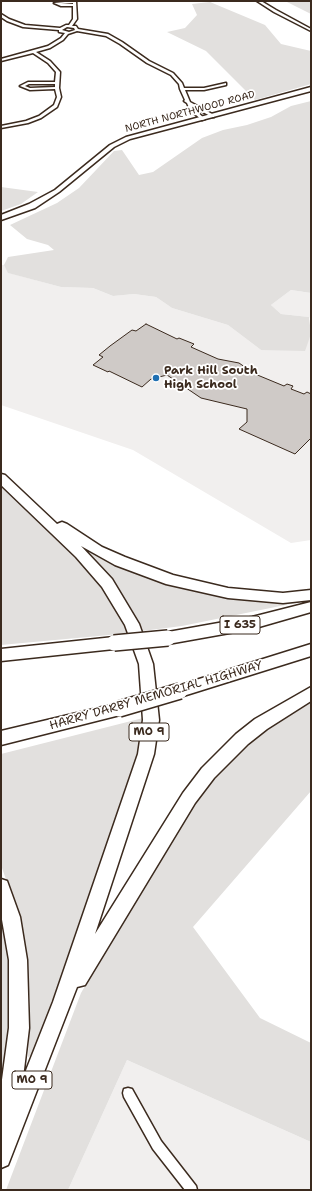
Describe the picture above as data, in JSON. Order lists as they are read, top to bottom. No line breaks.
{"streets":{"highway":["I 635","HARRY DARBY MEMORIAL HIGHWAY","MO 9"],"street":["NORTH NORTHWOOD ROAD"]},"places":["Park Hill South High School"]}
